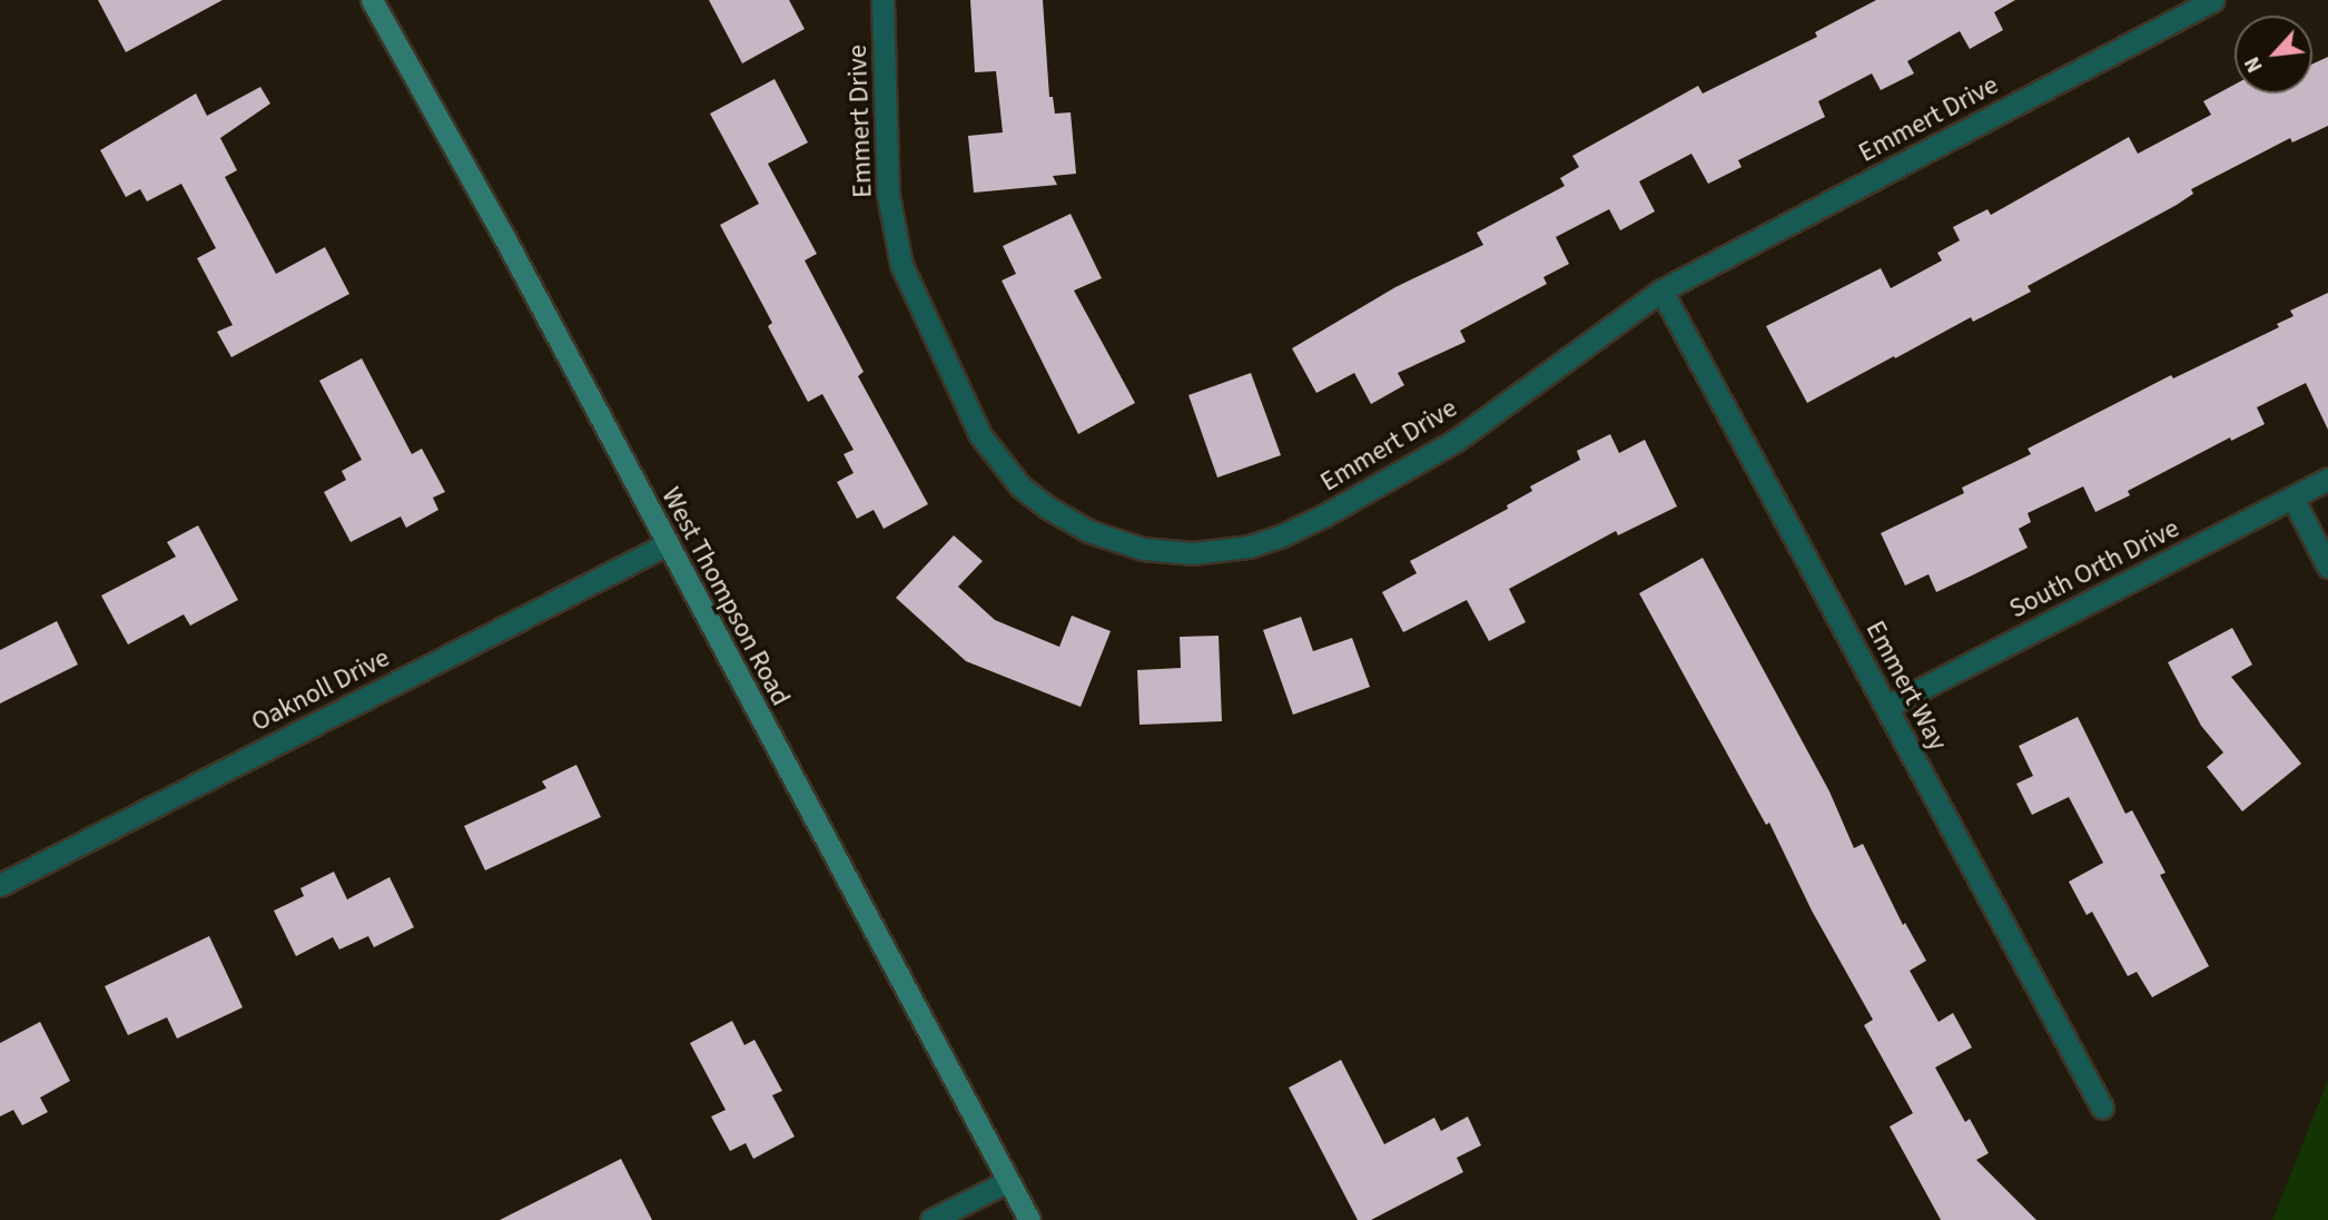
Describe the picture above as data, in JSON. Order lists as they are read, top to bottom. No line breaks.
{"streets":{"main road":["West Thompson Road"],"street":["Emmert Drive","South Orth Drive","Emmert Way","Oaknoll Drive"]},"crossings":[["Emmert Drive","Emmert Way"],["South Orth Drive","Emmert Way"],["West Thompson Road","Oaknoll Drive"]],"north":"bottom left"}
